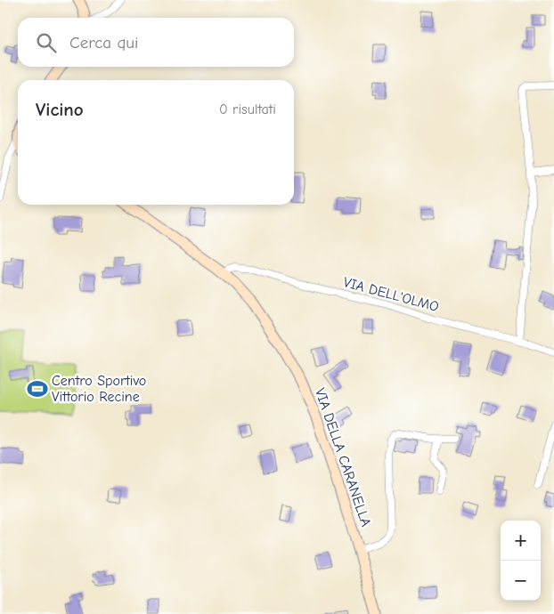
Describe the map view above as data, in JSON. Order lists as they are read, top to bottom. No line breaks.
{"streets":{"main road":["VIA DELLA CARANELLA"],"street":["VIA DELL'OLMO"]},"crossings":[["VIA DELL'OLMO","VIA DELLA CARANELLA"]],"places":{"sports":["Centro Sportivo Vittorio Recine"]},"page":{"search":"Cerca qui","heading":["Vicino","0 risultati"],"map_buttons":["+","−"]}}
